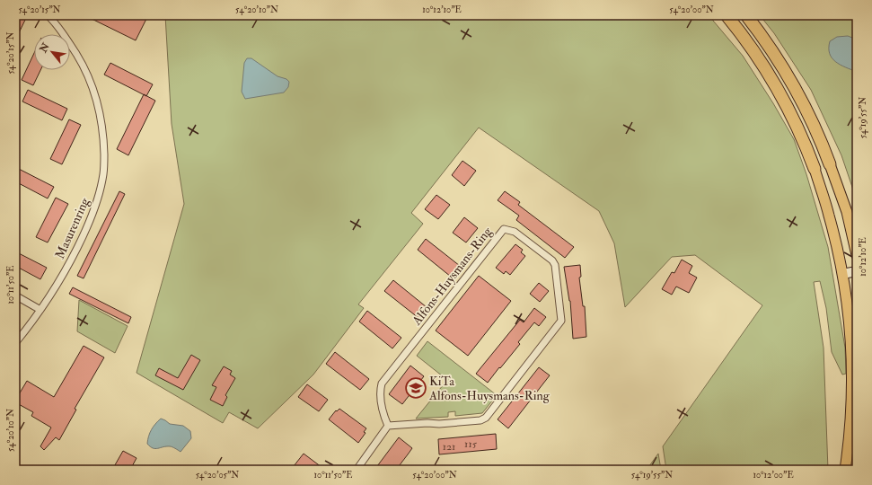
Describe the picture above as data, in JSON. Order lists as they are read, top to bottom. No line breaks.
{"streets":{"street":["Masurenring","Alfons-Huysmans-Ring"]},"places":{"school or university":["KiTa Alfons-Huysmans-Ring"]},"house_numbers":["115","121"],"north":"top left","coordinates":["54°20'15\"N","54°20'10\"N","10°12'10\"E","54°20'00\"N","54°19'55\"N","10°11'50\"E","54°20'05\"N","10°12'00\"E"]}
